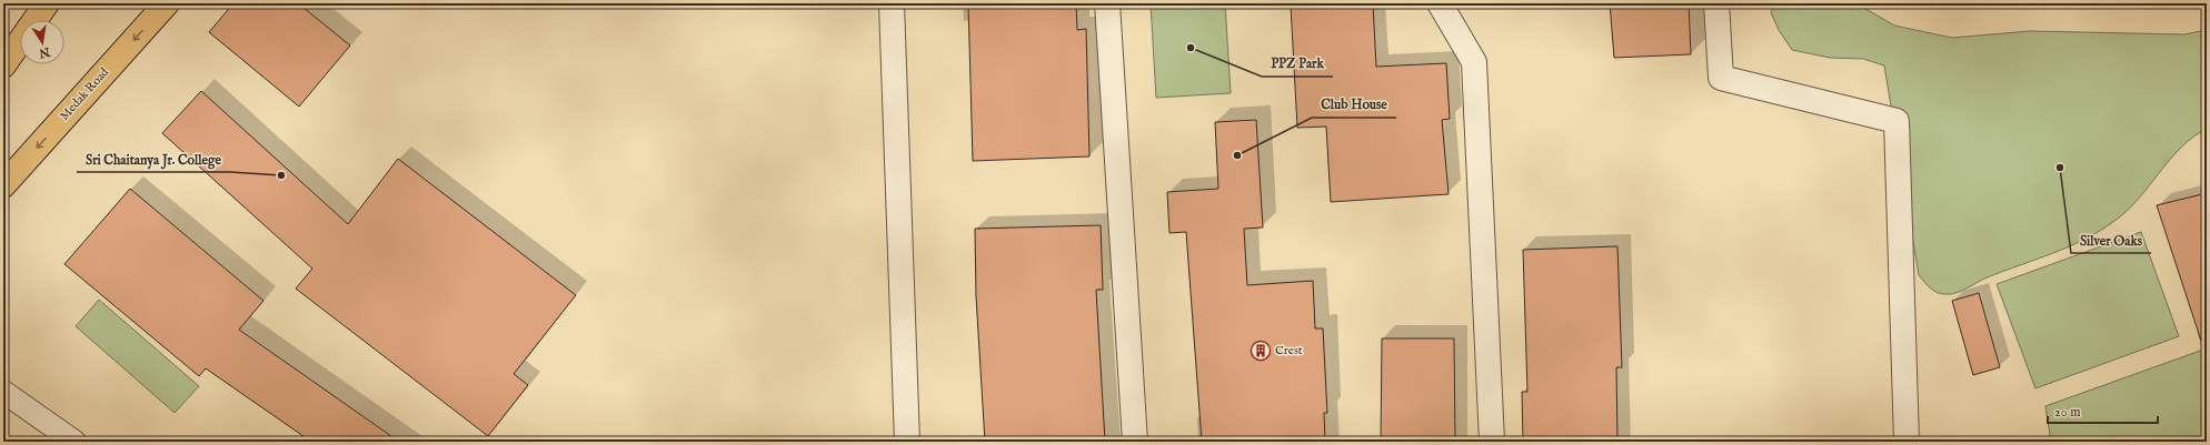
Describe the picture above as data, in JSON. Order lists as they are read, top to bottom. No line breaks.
{"streets":{"main road":["Medak Road"]},"one_way":["Medak Road"],"places":{"other":["PPZ Park","Club House","Silver Oaks","Sri Chaitanya Jr. College"],"building":["Crest"]},"scale_bar":"20 m","north":"bottom"}
